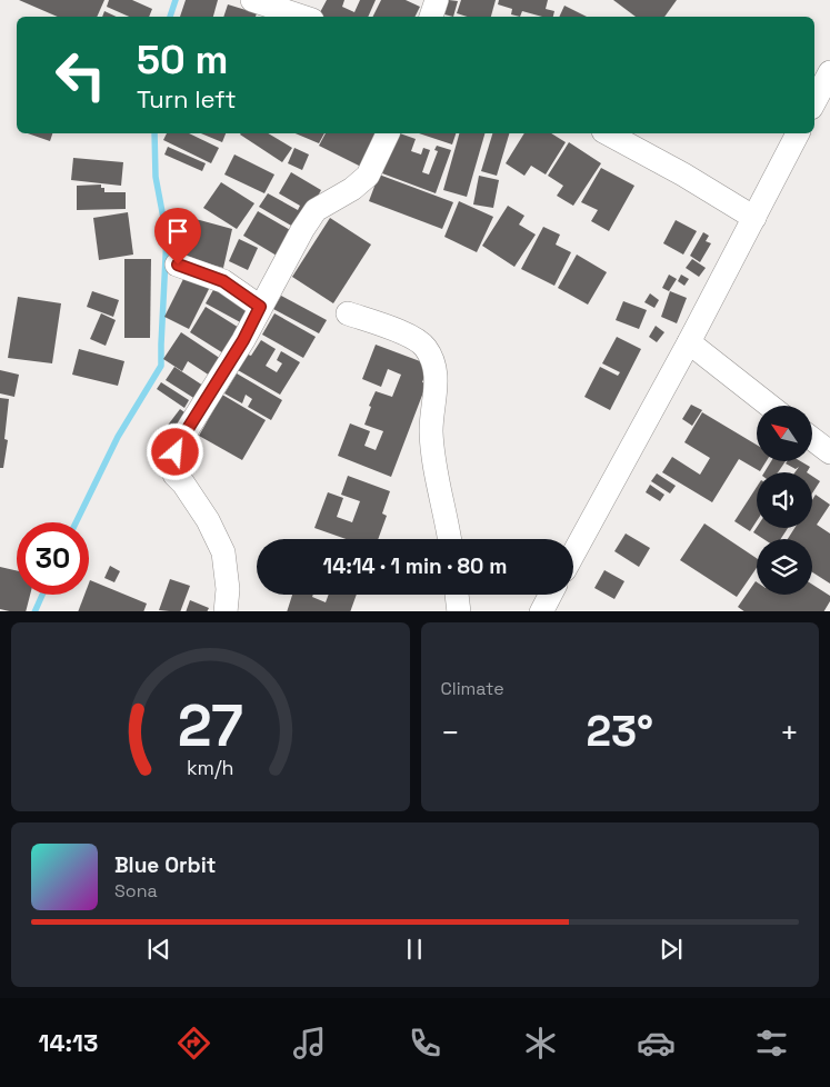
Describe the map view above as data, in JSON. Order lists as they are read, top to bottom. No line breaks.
{"north":"top left","page":{"turn":["50 m","Turn left"],"limit":"30","trip":"14:14 · 1 min · 80 m","tile":"Climate","heat":["−","23°","+"],"song":["Blue Orbit","Sona"],"tabs":"14:13","gauge":["27","km/h"]}}
